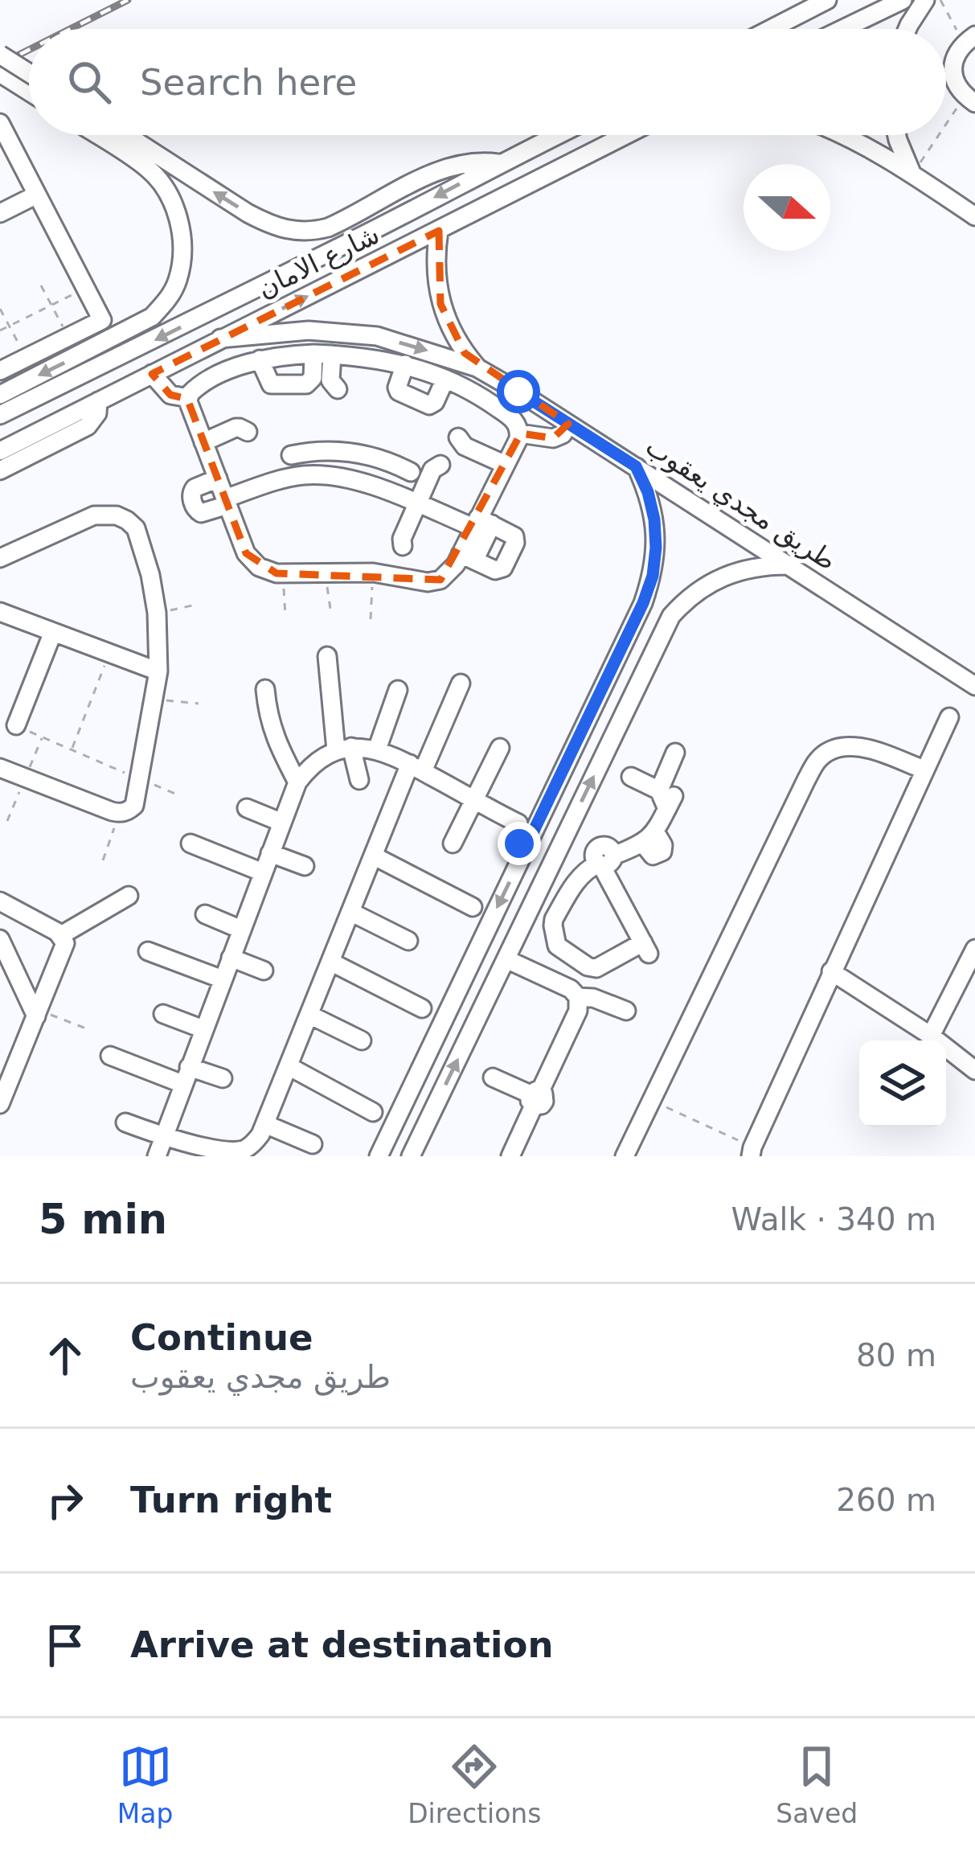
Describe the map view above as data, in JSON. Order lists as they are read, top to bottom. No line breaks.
{"streets":{"street":["شارع الامان","طريق مجدي يعقوب"]},"crossings":[["شارع الامان","طريق مجدي يعقوب"]],"north":"right","page":{"search":"Search here","heading":["5 min","Walk · 340 m"],"list":[["Continue","طريق مجدي يعقوب","80 m"],["Turn right","260 m"],"Arrive at destination"],"nav":["Map","Directions","Saved"]}}
